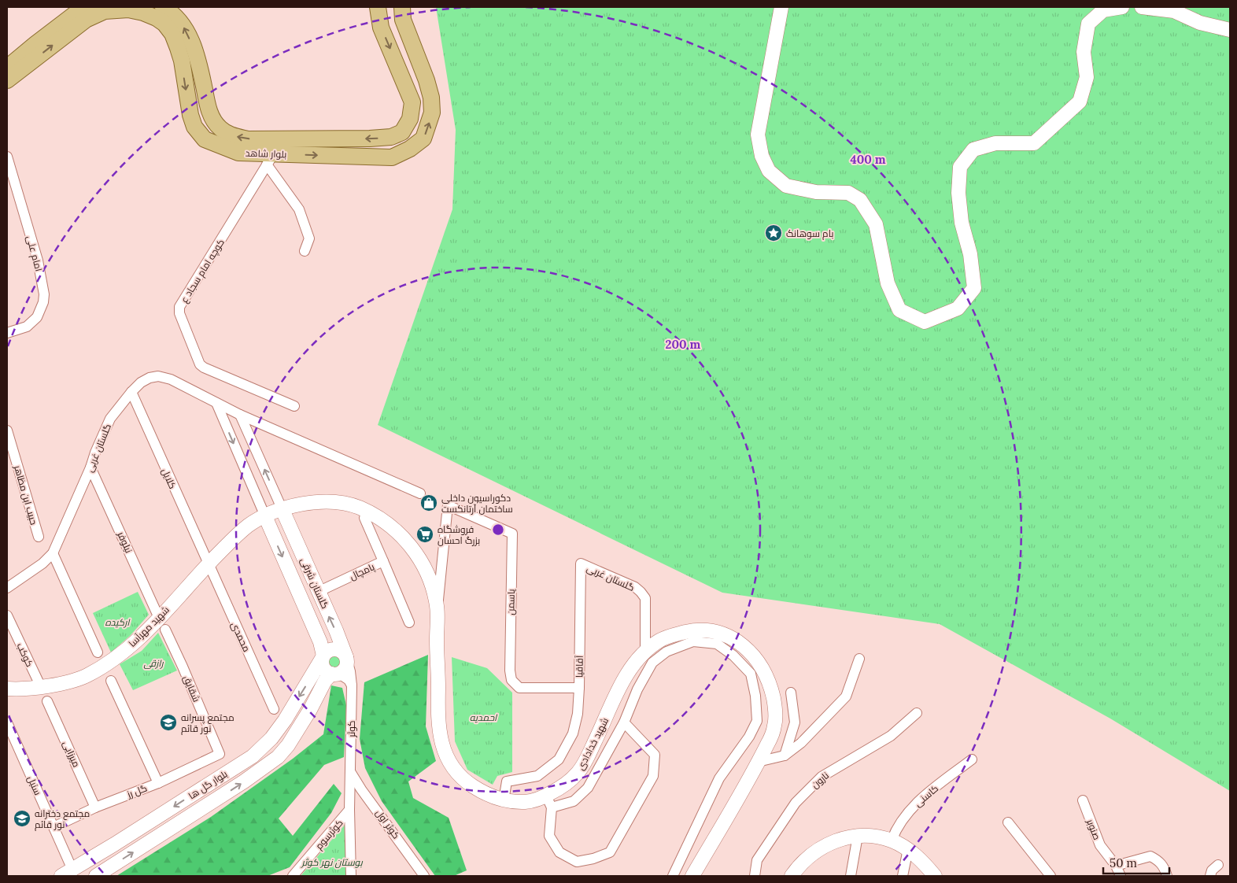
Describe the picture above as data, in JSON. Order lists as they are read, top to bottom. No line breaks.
{"streets":{"main road":["بلوار شاهد","گلستان شرقی","شهید مهرآسا","شهید خدادادی","بلوار گل ها"],"street":["امام علی","کوچه امام سجاد ع","گلستان غربی","کلایل","حبیب ابن مظاهر","نیلوفر","پامچال","یاسمن","محمدی","کوکب","آقاقیا","شقایق","کوثر","میرزایی","نارون","سنبل","گل رز","کاسنی","کوثر اول","صنوبر","کوثرسوم"]},"crossings":[["بلوار شاهد","کوچه امام سجاد ع"],["گلستان غربی","کلایل"],["گلستان غربی","نیلوفر"],["گلستان غربی","آقاقیا"],["گلستان غربی","شهید خدادادی"],["کلایل","شهید مهرآسا"],["کلایل","محمدی"],["نیلوفر","شهید مهرآسا"],["نیلوفر","شقایق"],["پامچال","گلستان شرقی"],["گلستان شرقی","شهید مهرآسا"],["گلستان شرقی","کوثر"],["گلستان شرقی","شهید خدادادی"],["گلستان شرقی","بلوار گل ها"],["یاسمن","آقاقیا"],["یاسمن","شهید خدادادی"],["شهید مهرآسا","محمدی"],["شهید مهرآسا","کوکب"],["شهید مهرآسا","شهید خدادادی"],["شقایق","گل رز"],["کوثر","بلوار گل ها"],["کوثر","کوثر اول"],["کوثر","کوثرسوم"],["میرزایی","گل رز"],["بلوار گل ها","سنبل"],["سنبل","گل رز"]],"parks":["ارکیده","رازقی","احمدیه","بوستان نهر کوثر"],"places":{"place":["بام سوهانک"],"shop":["دکوراسیون داخلی ساختمان آرتانکست"],"supermarket":["فروشگاه بزرگ احسان"],"school or university":["مجتمع پسرانه نور قائم","مجتمع دخترانه نور قائم"]},"scale_bar":"50 m","rings":["400 m","200 m"]}
